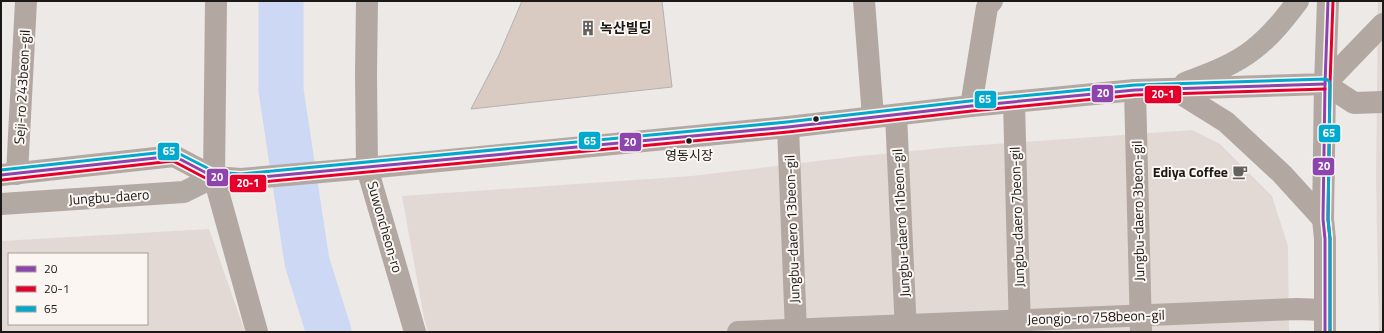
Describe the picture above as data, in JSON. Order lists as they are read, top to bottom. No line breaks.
{"streets":{"main road":["Jungbu-daero"],"street":["Seji-ro 243beon-gil","Jungbu-daero 3beon-gil","Jungbu-daero 7beon-gil","Jungbu-daero 11beon-gil","Suwoncheon-ro","Jungbu-daero 13beon-gil","Jeongjo-ro 758beon-gil"]},"crossings":[["Jungbu-daero 3beon-gil","Jeongjo-ro 758beon-gil"],["Jungbu-daero 7beon-gil","Jeongjo-ro 758beon-gil"],["Jungbu-daero 11beon-gil","Jeongjo-ro 758beon-gil"],["Jungbu-daero 13beon-gil","Jeongjo-ro 758beon-gil"]],"places":{"building":["녹산빌딩"],"other":["영동시장"],"cafe":["Ediya Coffee"]},"lines":["transit line 20","transit line 20-1","transit line 65"],"legend":["20","20-1","65"]}
